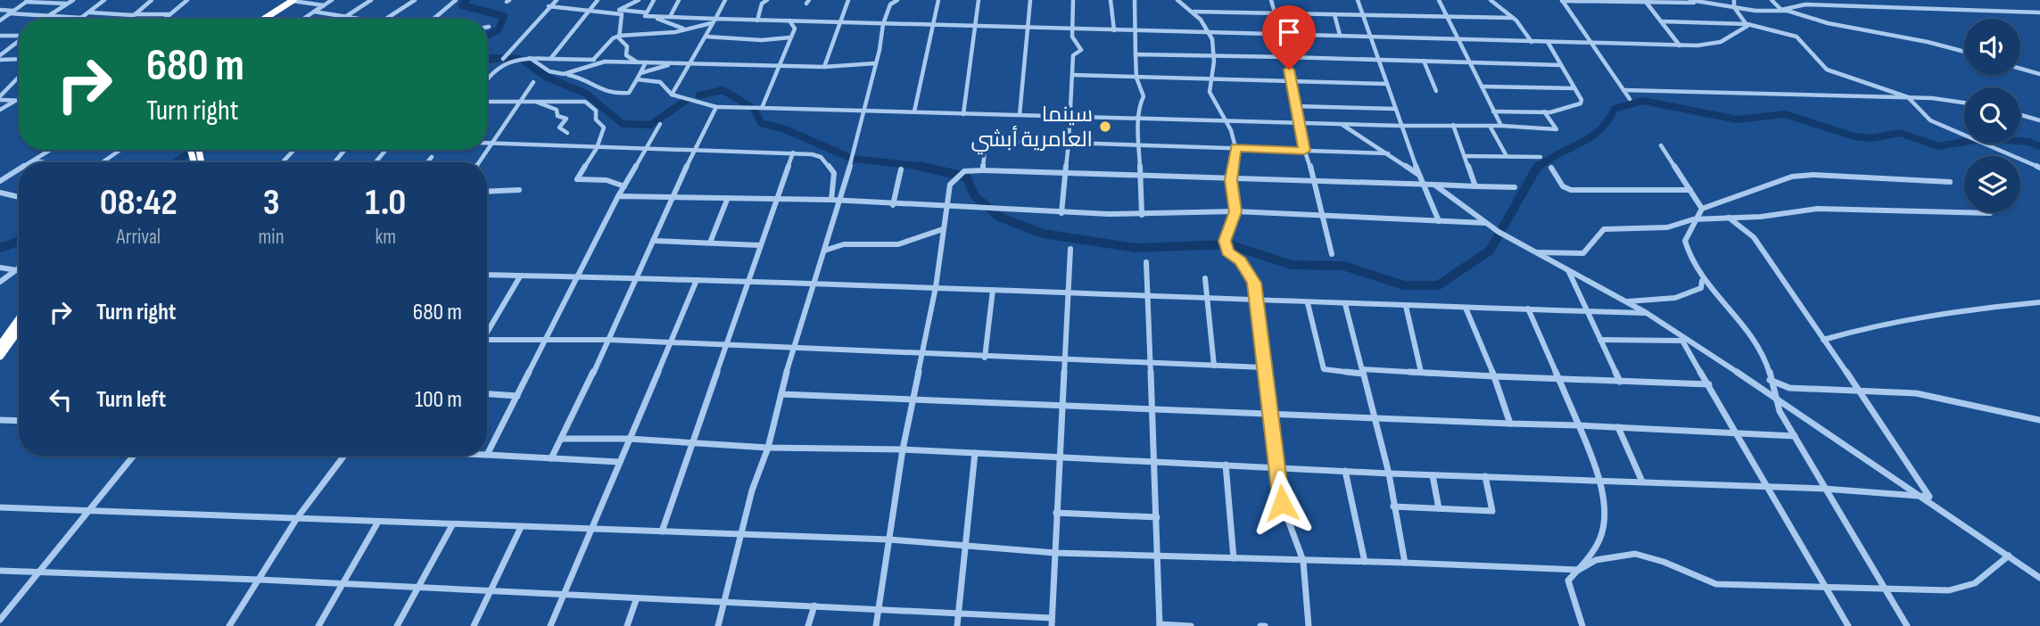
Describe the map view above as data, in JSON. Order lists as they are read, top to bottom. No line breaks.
{"places":["سينما العامرية أبشي"],"page":{"turn":["680 m","Turn right"],"eta":["08:42","Arrival","3","min","1.0","km"],"list":[{"name":"Turn right","value":"680 m"},{"name":"Turn left","value":"100 m"}]}}
